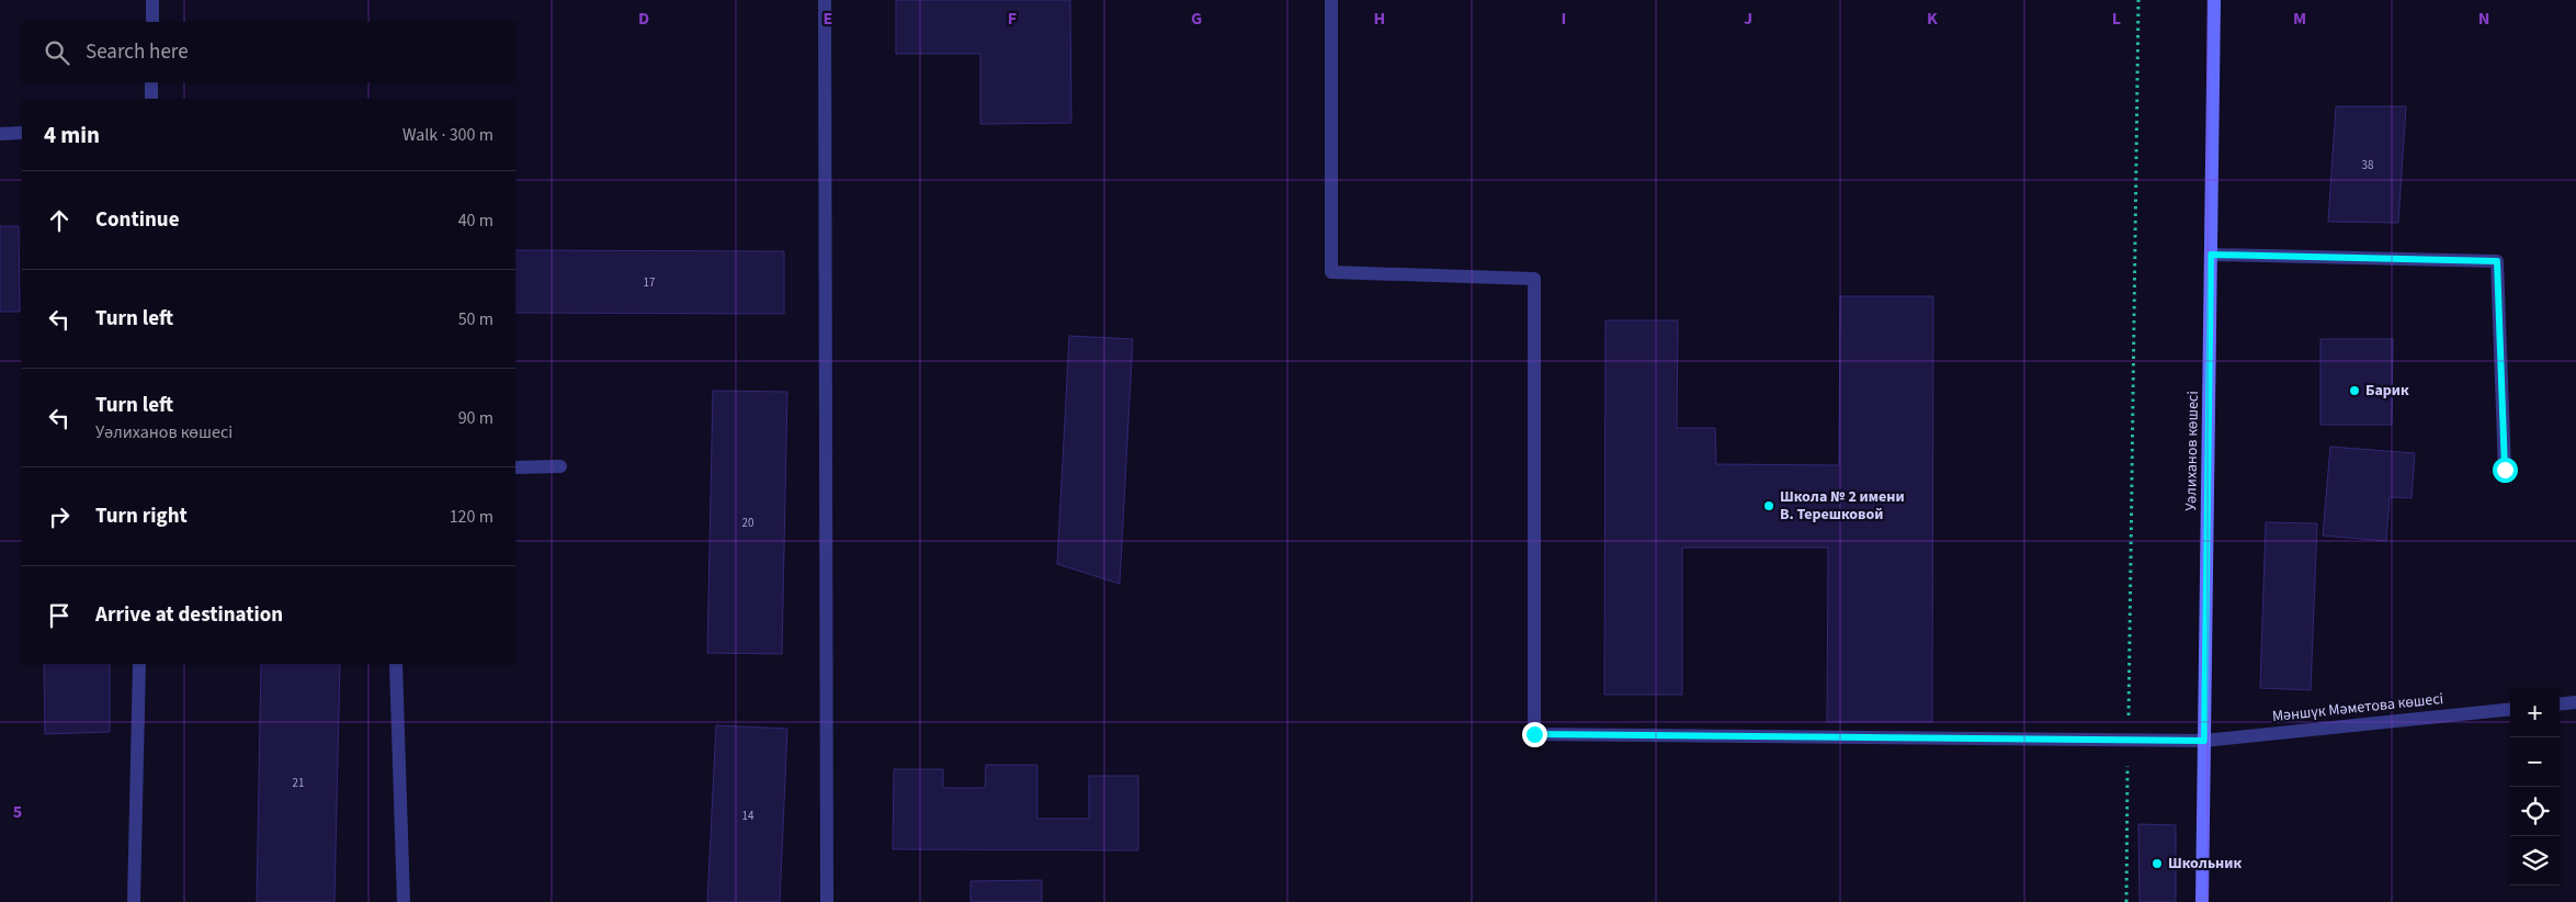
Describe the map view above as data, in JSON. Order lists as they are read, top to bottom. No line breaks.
{"streets":{"main road":["Уәлиханов көшесі"],"street":["Мәншүк Мәметова көшесі"]},"crossings":[["Уәлиханов көшесі","Мәншүк Мәметова көшесі"]],"places":["Барик","Школа № 2 имени В. Терешковой","Школьник"],"house_numbers":["38","17","20","21","14"],"page":{"search":"Search here","heading":["4 min","Walk · 300 m"],"list":[["Continue","40 m"],["Turn left","50 m"],["Turn left","Уәлиханов көшесі","90 m"],["Turn right","120 m"],"Arrive at destination"],"map_buttons":["+","−"]},"grid":{"columns":["D","E","F","G","H","I","J","K","L","M","N"],"rows":["5"]}}
